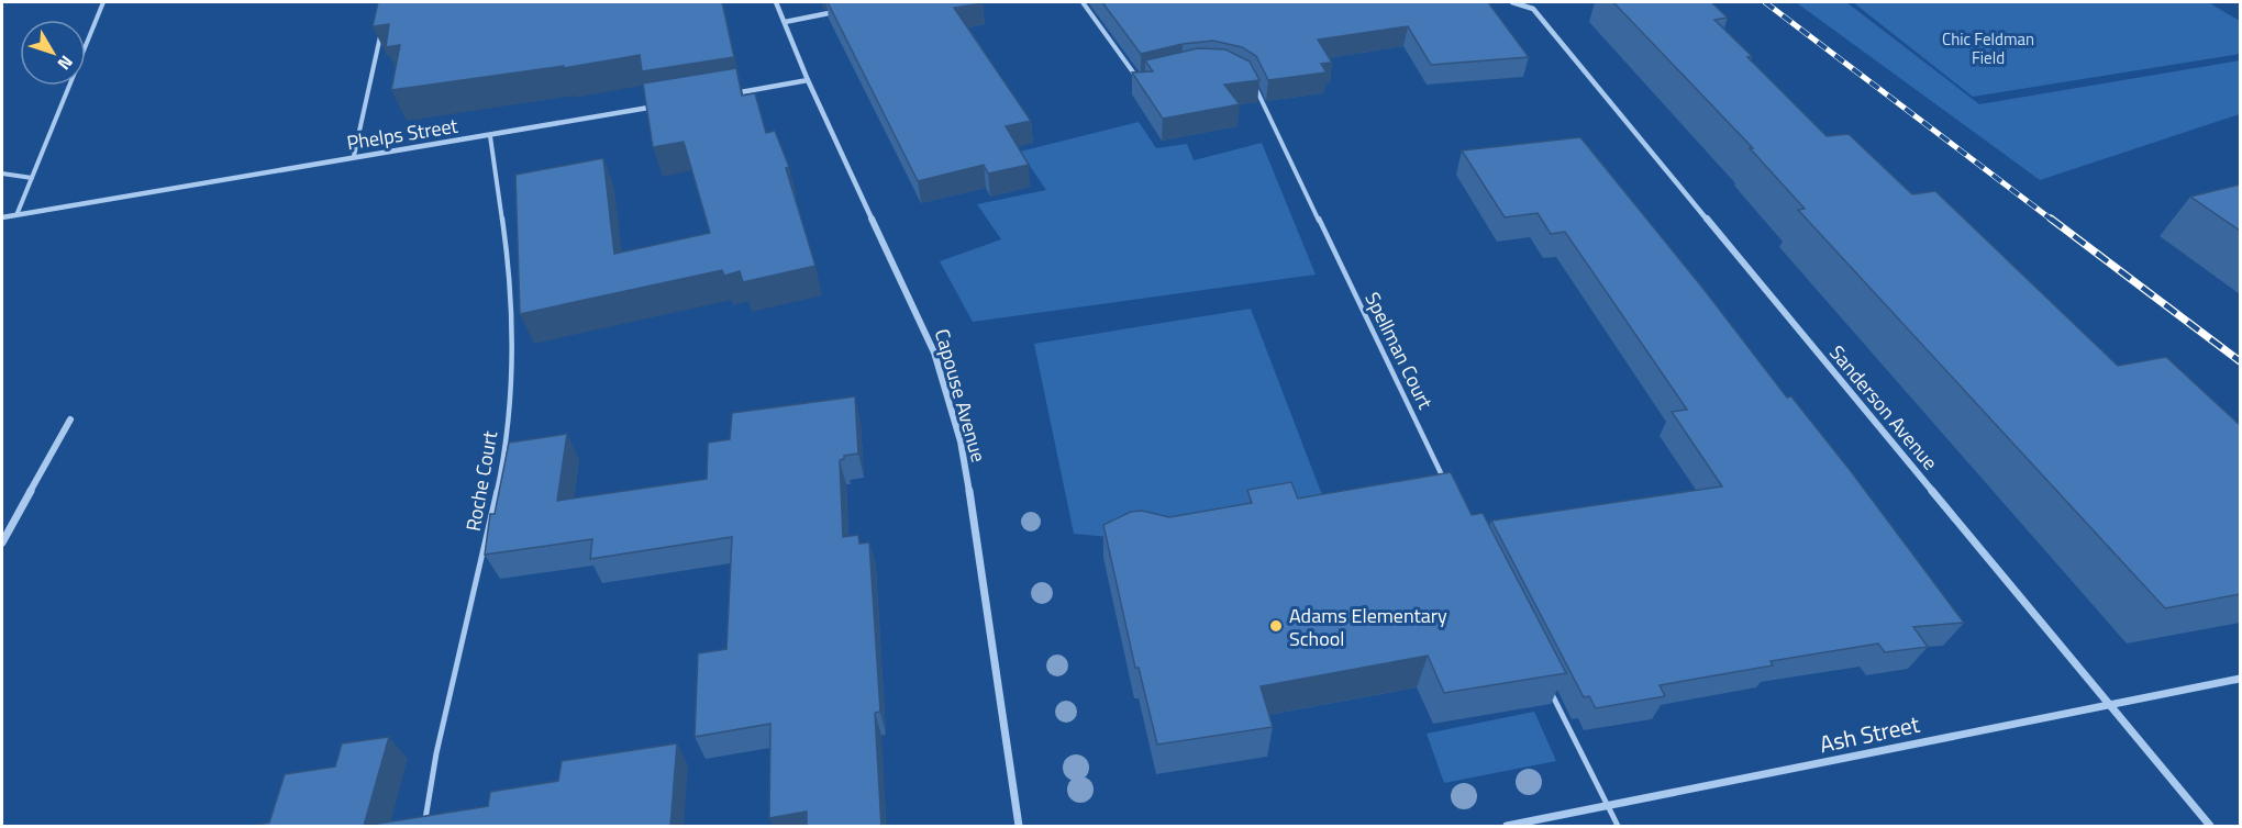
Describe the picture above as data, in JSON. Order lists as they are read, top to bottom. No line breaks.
{"streets":{"street":["Phelps Street","Capouse Avenue","Sanderson Avenue","Ash Street"],"lane":["Spellman Court","Roche Court"]},"crossings":[["Phelps Street","Roche Court"],["Sanderson Avenue","Ash Street"]],"parks":["Chic Feldman Field"],"places":["Adams Elementary School"],"north":"bottom right"}
